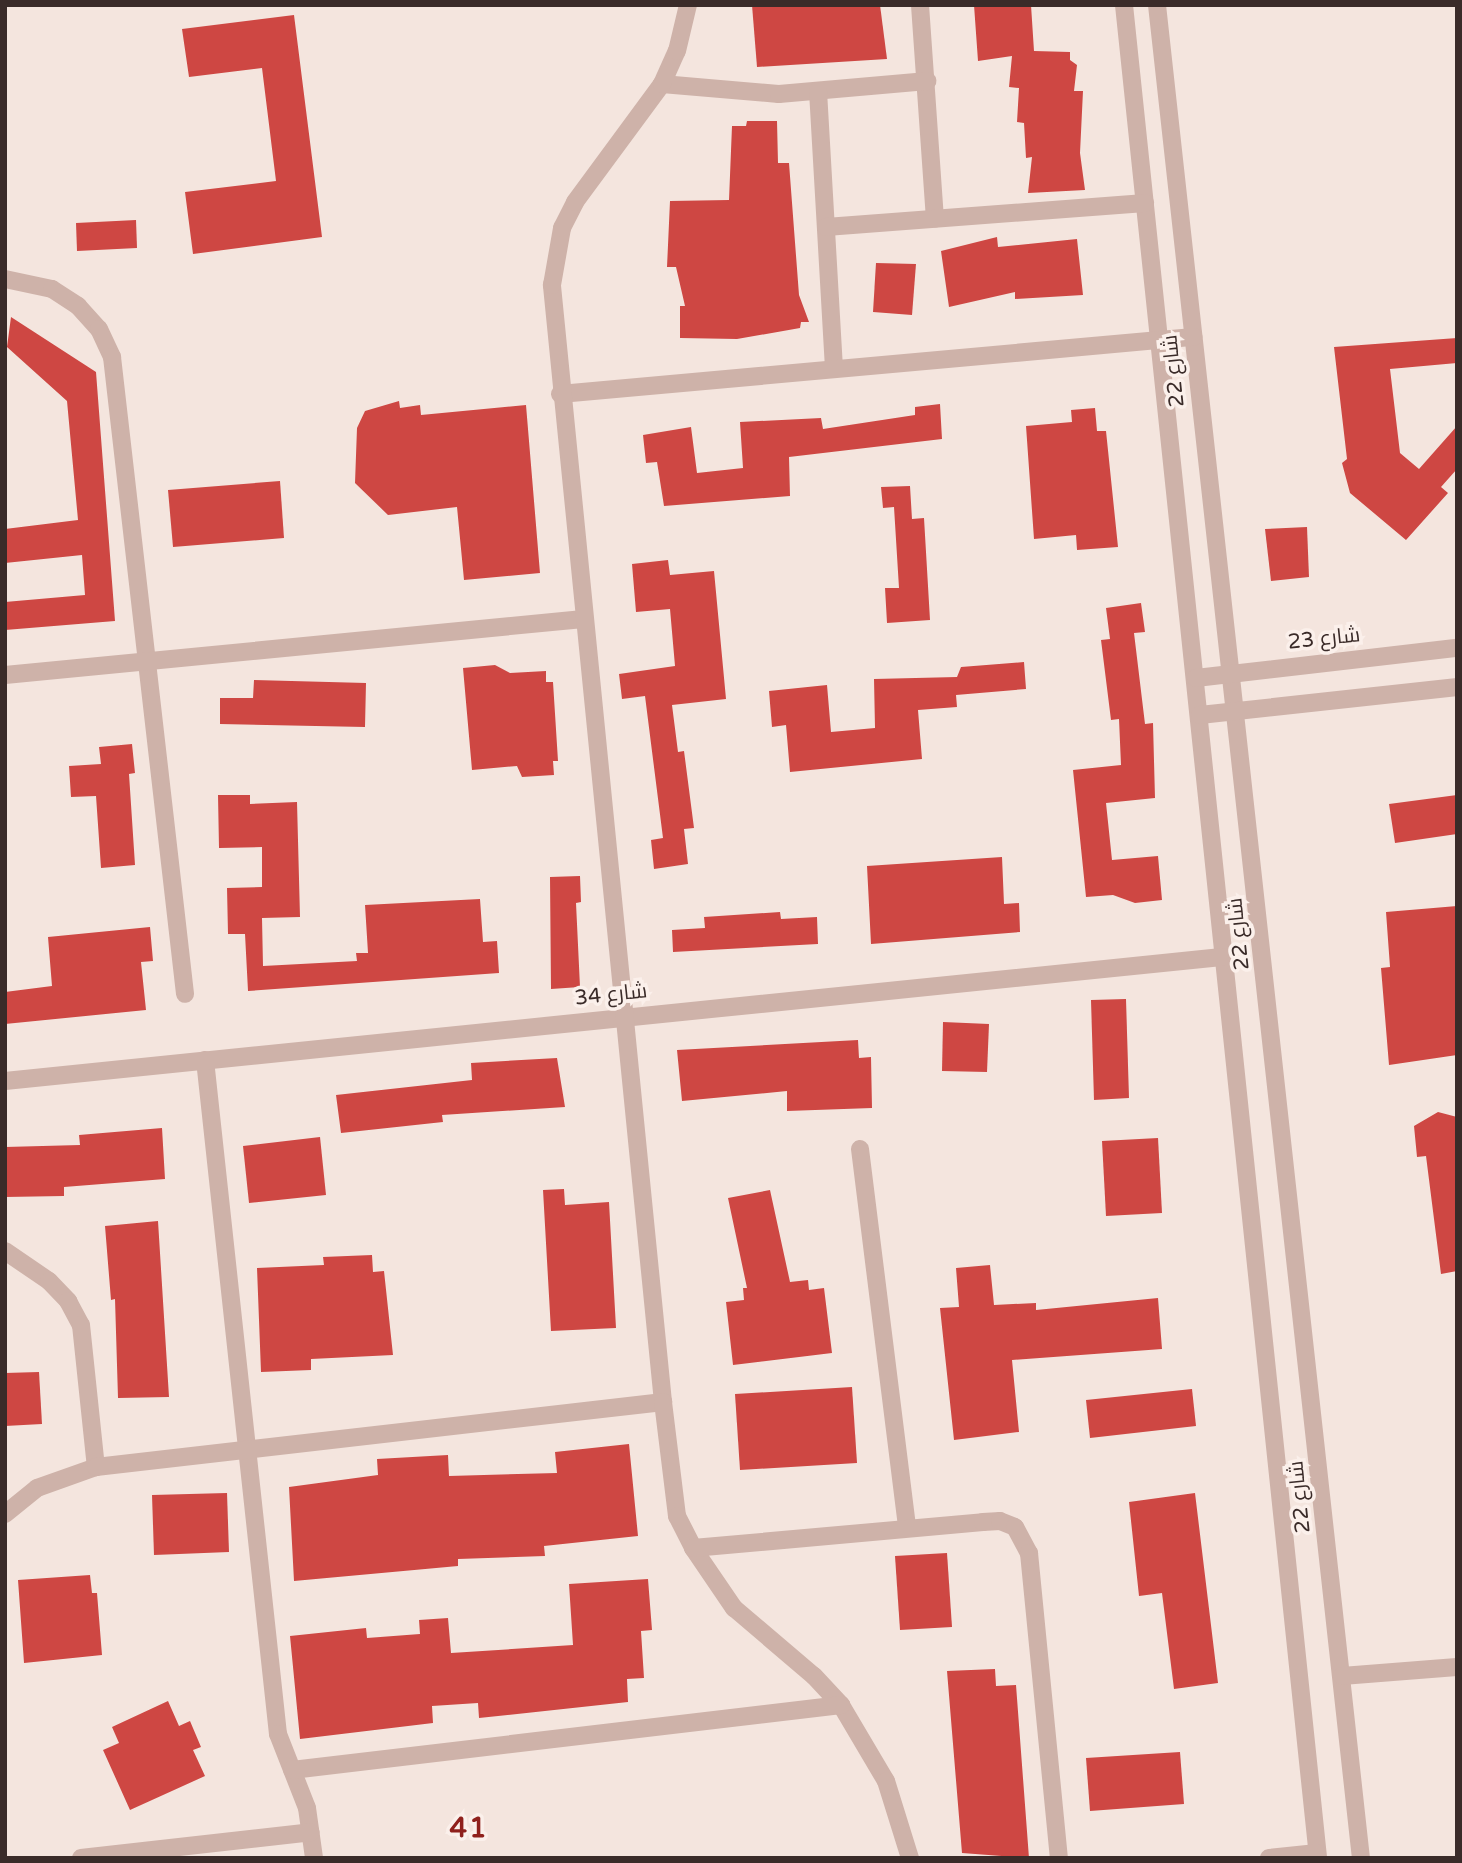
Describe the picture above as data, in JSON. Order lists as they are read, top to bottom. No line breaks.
{"streets":{"street":["شارع 22","شارع 23","شارع 34"]},"crossings":[["شارع 22","شارع 23"],["شارع 22","شارع 34"]],"districts":["41"]}
